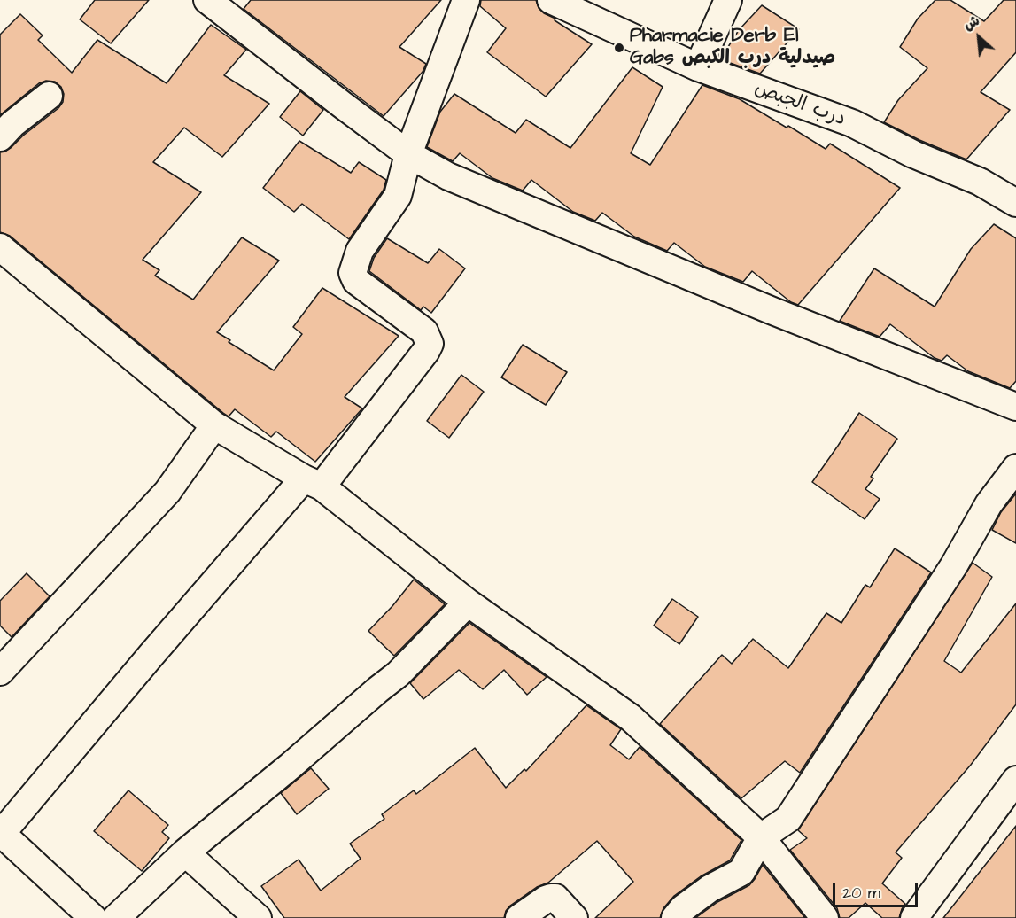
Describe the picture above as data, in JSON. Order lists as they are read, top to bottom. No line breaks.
{"streets":{"street":["درب الجبص"]},"places":["Pharmacie Derb El Gabs صيدلية درب الكبص"],"scale_bar":"20 m","north":"top left"}
